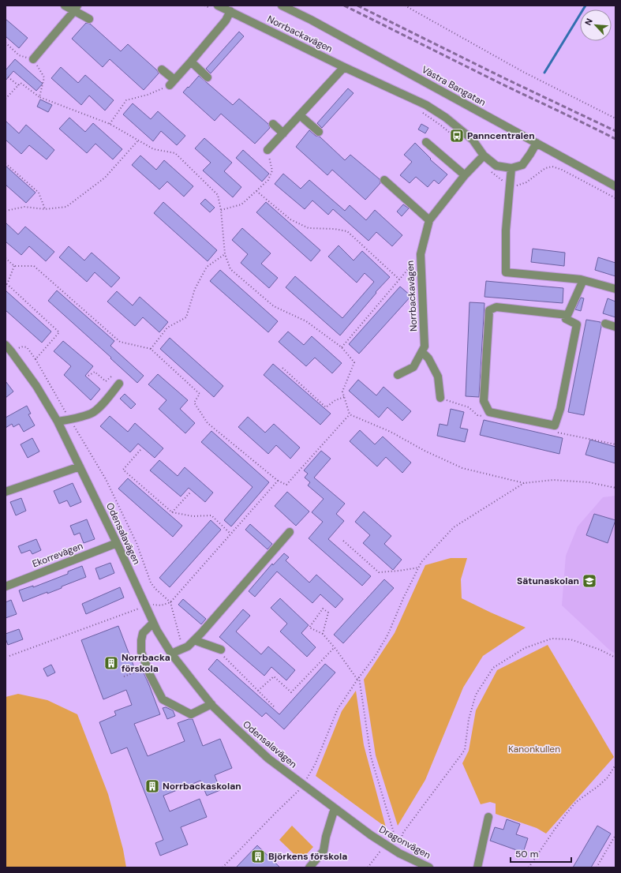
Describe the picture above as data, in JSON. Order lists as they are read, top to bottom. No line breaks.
{"streets":{"street":["Norrbackavägen","Västra Bangatan","Odensalavägen","Ekorrevägen","Dragonvägen"]},"crossings":[["Odensalavägen","Ekorrevägen"],["Odensalavägen","Dragonvägen"]],"parks":["Kanonkullen"],"places":{"bus stop":["Panncentralen"],"school or university":["Sätunaskolan"],"building":["Norrbacka förskola","Norrbackaskolan","Björkens förskola"]},"scale_bar":"50 m","north":"top left"}
